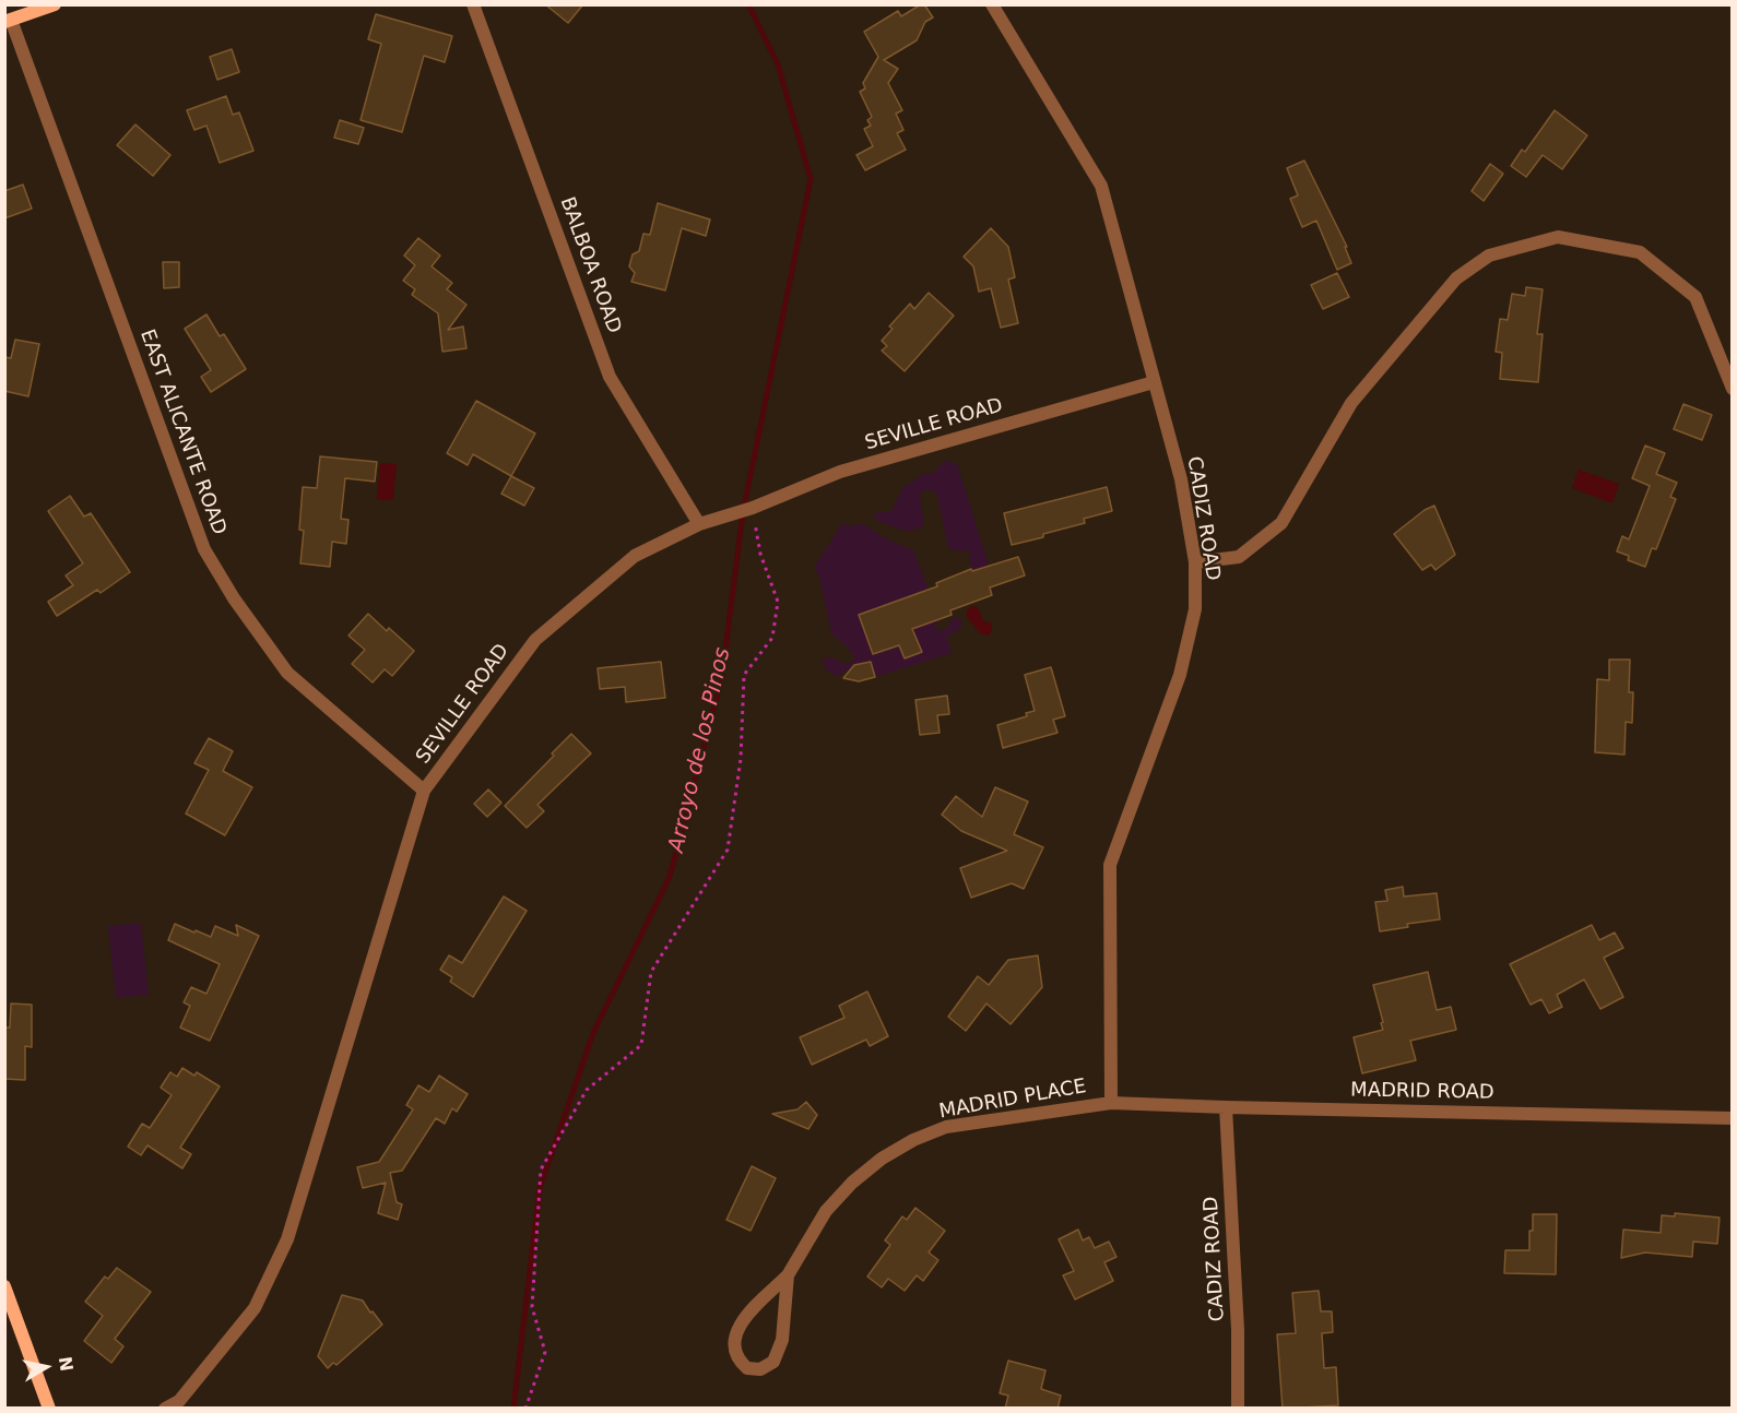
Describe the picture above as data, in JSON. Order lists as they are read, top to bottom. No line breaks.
{"streets":{"street":["BALBOA ROAD","SEVILLE ROAD","EAST ALICANTE ROAD","CADIZ ROAD","MADRID ROAD","MADRID PLACE"]},"crossings":[["BALBOA ROAD","SEVILLE ROAD"],["SEVILLE ROAD","EAST ALICANTE ROAD"],["SEVILLE ROAD","CADIZ ROAD"],["CADIZ ROAD","MADRID ROAD"],["CADIZ ROAD","MADRID PLACE"],["MADRID ROAD","MADRID PLACE"]],"water":["Arroyo de los Pinos"],"north":"right"}
